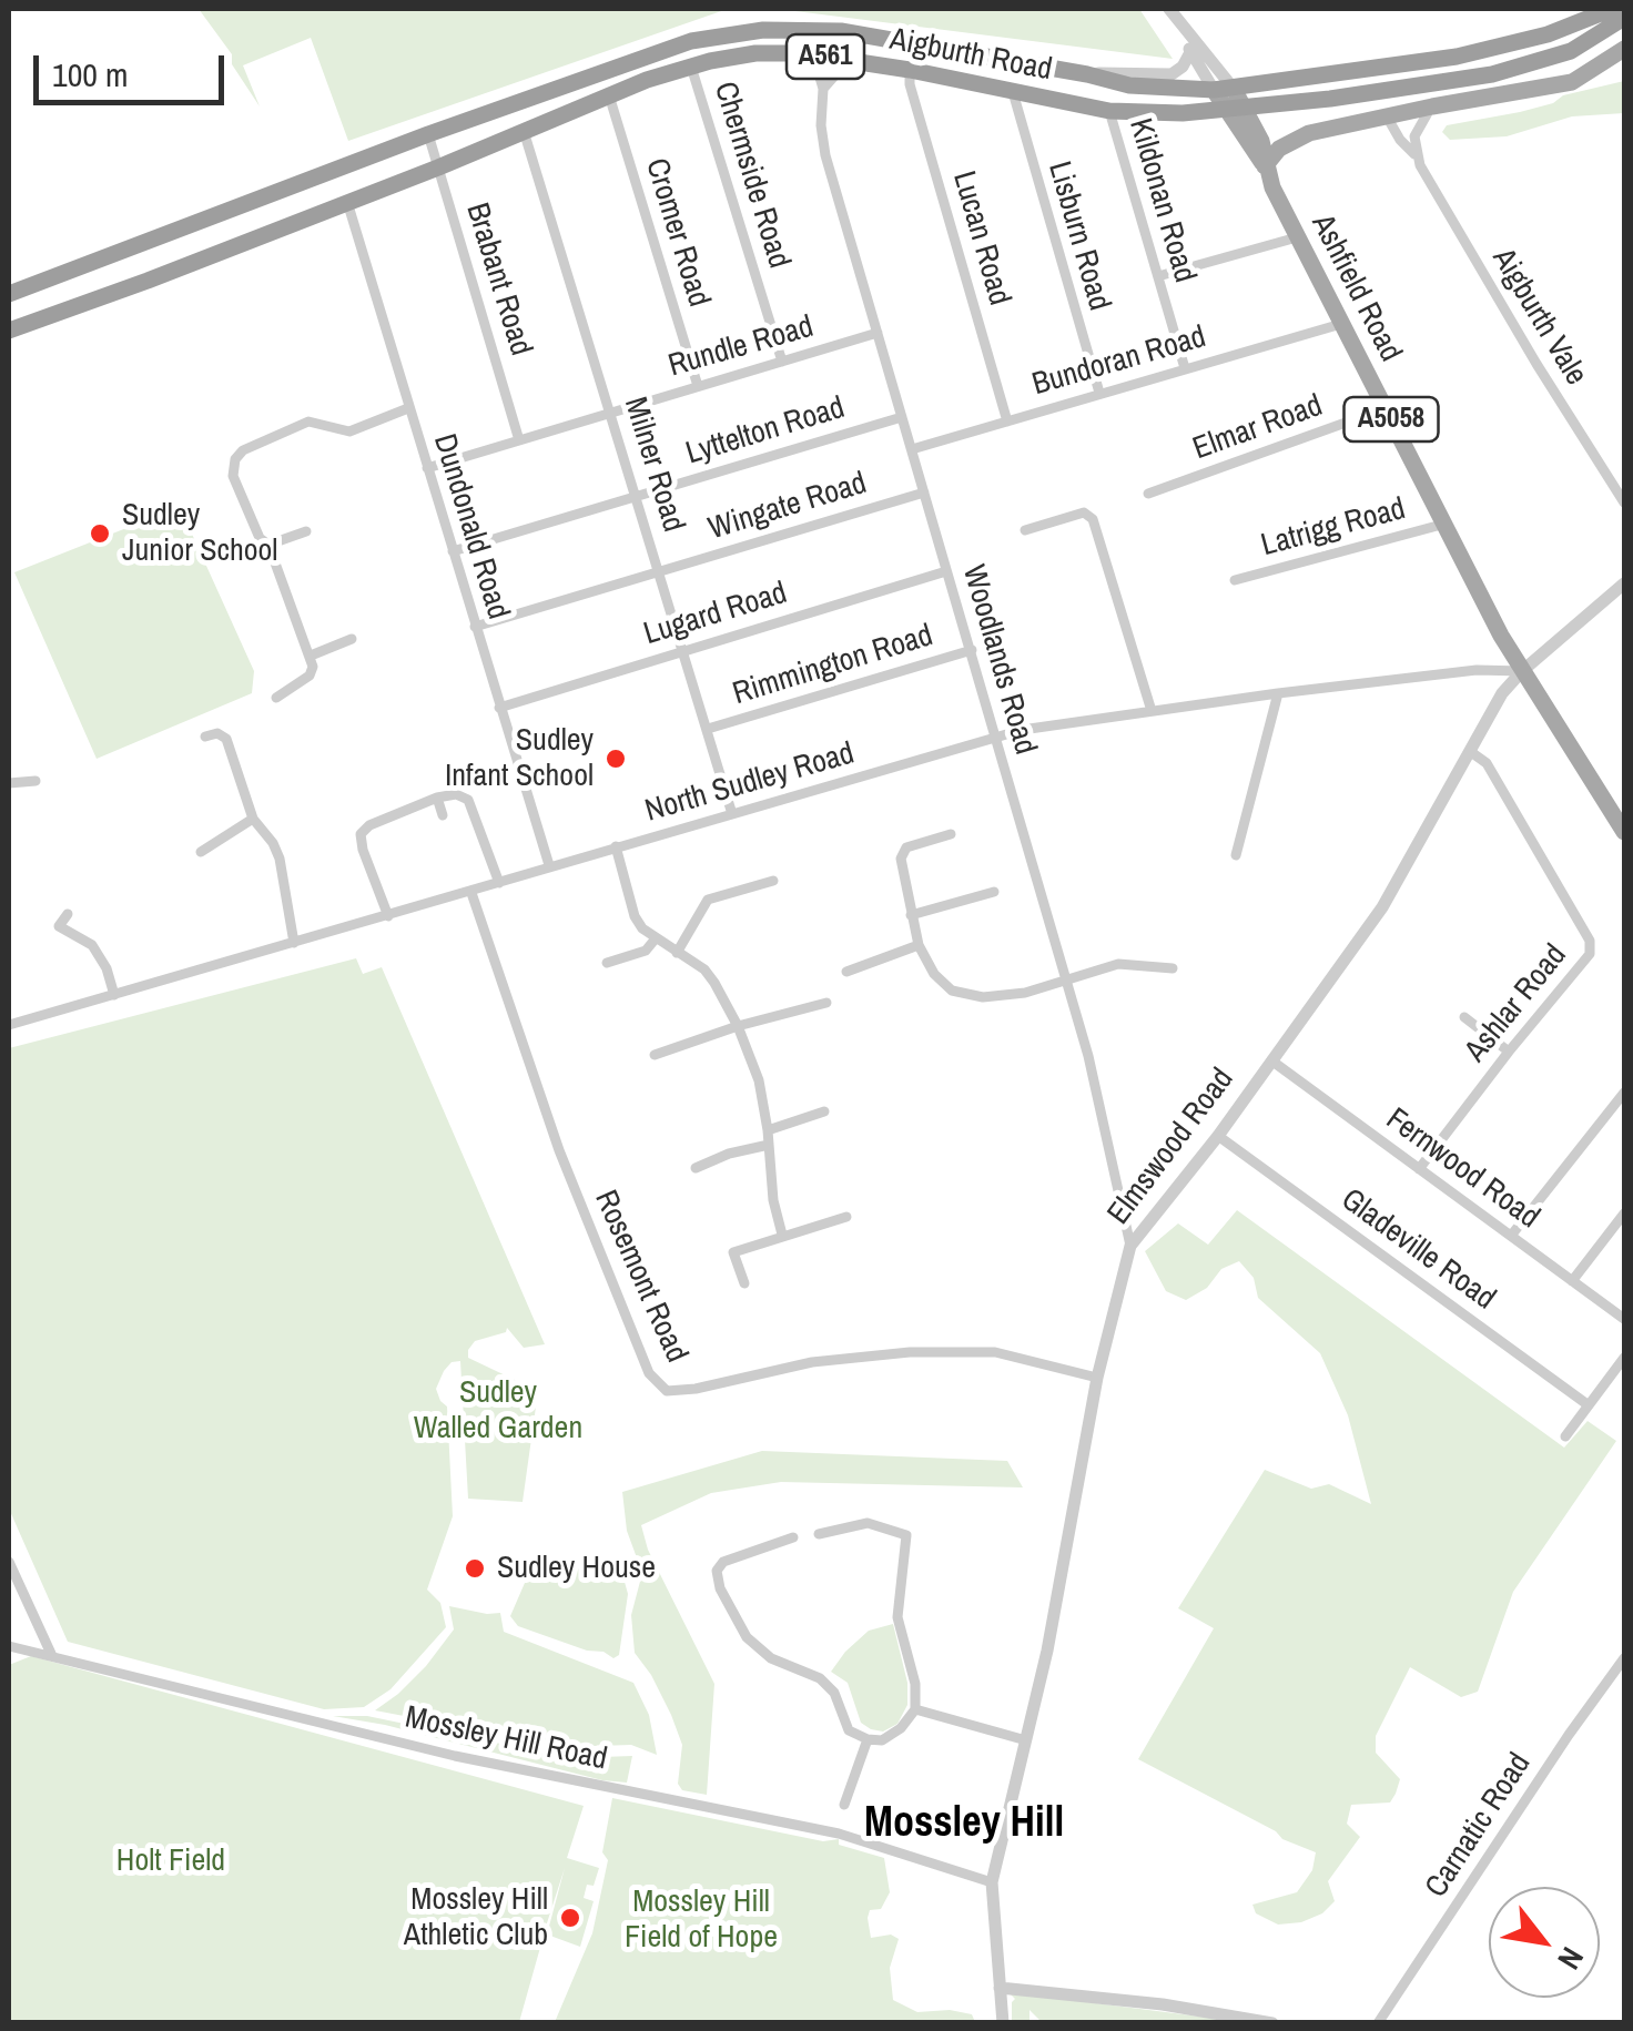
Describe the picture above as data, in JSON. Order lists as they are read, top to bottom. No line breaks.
{"streets":{"highway":["Aigburth Road","A561"],"main road":["Ashfield Road","A5058"],"street":["Chermside Road","Kildonan Road","Cromer Road","Lisburn Road","Lucan Road","Brabant Road","Aigburth Vale","Rundle Road","Bundoran Road","Elmar Road","Lyttelton Road","Milner Road","Wingate Road","Dundonald Road","Latrigg Road","Lugard Road","Woodlands Road","Rimmington Road","North Sudley Road","Ashlar Road","Elmswood Road","Fernwood Road","Gladeville Road","Rosemont Road","Mossley Hill Road","Carnatic Road"]},"crossings":[["Aigburth Road","Chermside Road"],["Aigburth Road","Kildonan Road"],["Aigburth Road","Cromer Road"],["Aigburth Road","Lisburn Road"],["Aigburth Road","Lucan Road"],["Aigburth Road","Brabant Road"],["Aigburth Road","Ashfield Road"],["Aigburth Road","A5058"],["Aigburth Road","Milner Road"],["Aigburth Road","Dundonald Road"],["Chermside Road","Rundle Road"],["Kildonan Road","Bundoran Road"],["Cromer Road","Rundle Road"],["Lisburn Road","Bundoran Road"],["Lucan Road","Bundoran Road"],["Brabant Road","Rundle Road"],["Ashfield Road","Bundoran Road"],["Ashfield Road","A5058"],["Ashfield Road","Elmar Road"],["Ashfield Road","Latrigg Road"],["Ashfield Road","North Sudley Road"],["Ashfield Road","Elmswood Road"],["Rundle Road","Milner Road"],["Rundle Road","Dundonald Road"],["Rundle Road","Woodlands Road"],["Bundoran Road","Woodlands Road"],["A5058","North Sudley Road"],["A5058","Elmswood Road"],["Lyttelton Road","Milner Road"],["Lyttelton Road","Dundonald Road"],["Lyttelton Road","Woodlands Road"],["Milner Road","Wingate Road"],["Milner Road","Lugard Road"],["Milner Road","Rimmington Road"],["Milner Road","North Sudley Road"],["Wingate Road","Dundonald Road"],["Wingate Road","Woodlands Road"],["Dundonald Road","Lugard Road"],["Dundonald Road","North Sudley Road"],["Lugard Road","Woodlands Road"],["Woodlands Road","Rimmington Road"],["Woodlands Road","North Sudley Road"],["Woodlands Road","Elmswood Road"],["North Sudley Road","Elmswood Road"],["North Sudley Road","Rosemont Road"],["Ashlar Road","Elmswood Road"],["Ashlar Road","Fernwood Road"],["Elmswood Road","Fernwood Road"],["Elmswood Road","Gladeville Road"],["Elmswood Road","Rosemont Road"],["Elmswood Road","Mossley Hill Road"]],"districts":["Mossley Hill"],"parks":["Sudley Walled Garden","Holt Field","Mossley Hill Field of Hope"],"places":["Sudley Junior School","Sudley Infant School","Sudley House","Mossley Hill Athletic Club"],"scale_bar":"100 m","north":"bottom right"}
